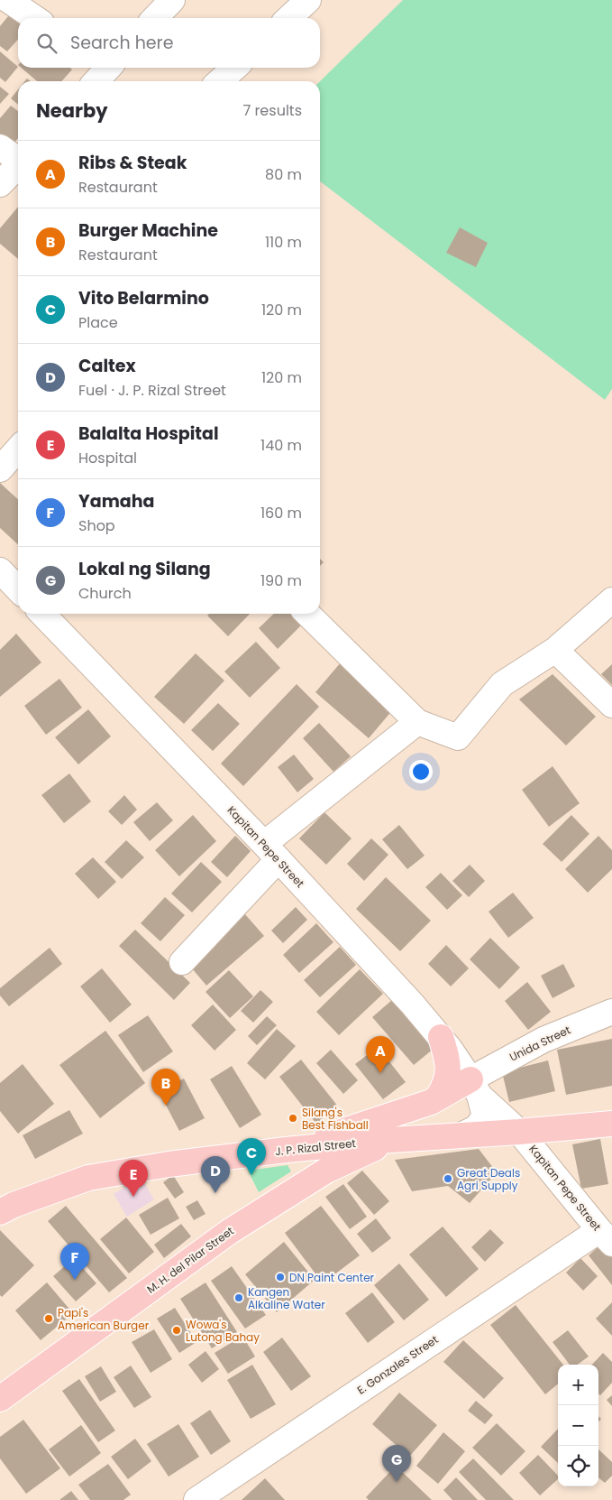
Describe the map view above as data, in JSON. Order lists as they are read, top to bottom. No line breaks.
{"streets":{"main road":["J. P. Rizal Street","M. H. del Pilar Street"],"street":["Kapitan Pepe Street","Unida Street","E. Gonzales Street"]},"crossings":[["Kapitan Pepe Street","Unida Street"],["Kapitan Pepe Street","J. P. Rizal Street"],["Kapitan Pepe Street","E. Gonzales Street"],["J. P. Rizal Street","M. H. del Pilar Street"]],"places":["Silang's Best Fishball","Great Deals Agri Supply","DN Paint Center","Kangen Alkaline Water","Papi's American Burger","Wowa's Lutong Bahay"],"page":{"search":"Search here","heading":["Nearby","7 results"],"list":[{"mark":"A","name":"Ribs & Steak","note":"Restaurant","value":"80 m"},{"mark":"B","name":"Burger Machine","note":"Restaurant","value":"110 m"},{"mark":"C","name":"Vito Belarmino","note":"Place","value":"120 m"},{"mark":"D","name":"Caltex","note":"Fuel · J. P. Rizal Street","value":"120 m"},{"mark":"E","name":"Balalta Hospital","note":"Hospital","value":"140 m"},{"mark":"F","name":"Yamaha","note":"Shop","value":"160 m"},{"mark":"G","name":"Lokal ng Silang","note":"Church","value":"190 m"}],"pins":["A","B","C","D","E","F","G"],"map_buttons":["+","−"]}}
